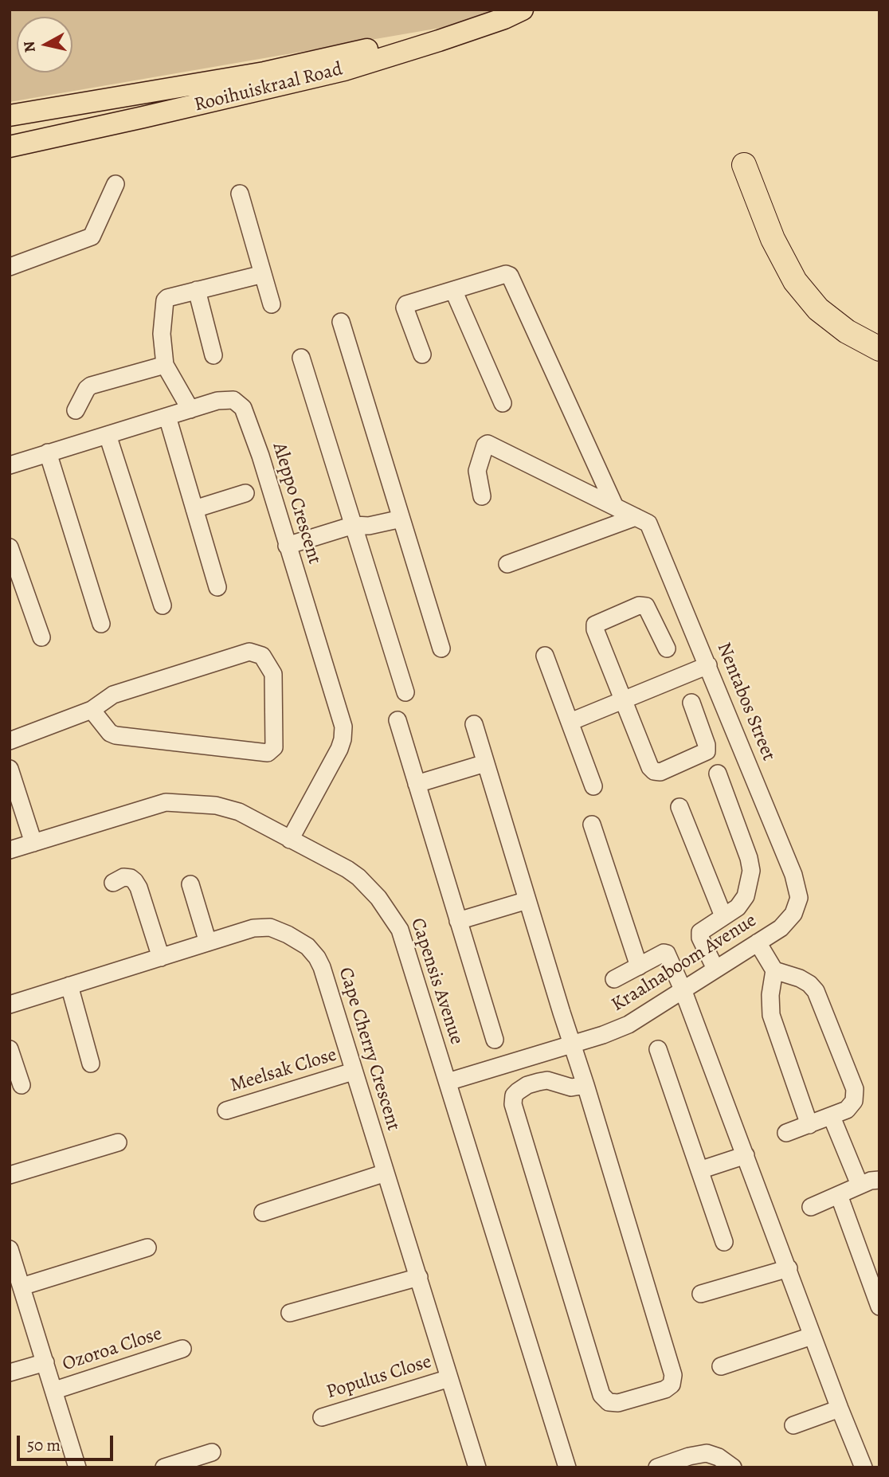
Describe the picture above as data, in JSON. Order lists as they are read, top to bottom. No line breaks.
{"streets":{"main road":["Rooihuiskraal Road"],"street":["Aleppo Crescent","Nentabos Street","Kraalnaboom Avenue","Capensis Avenue","Cape Cherry Crescent","Meelsak Close","Ozoroa Close","Populus Close"]},"crossings":[["Aleppo Crescent","Capensis Avenue"],["Nentabos Street","Kraalnaboom Avenue"],["Kraalnaboom Avenue","Capensis Avenue"],["Cape Cherry Crescent","Meelsak Close"],["Cape Cherry Crescent","Populus Close"]],"scale_bar":"50 m","north":"left"}
